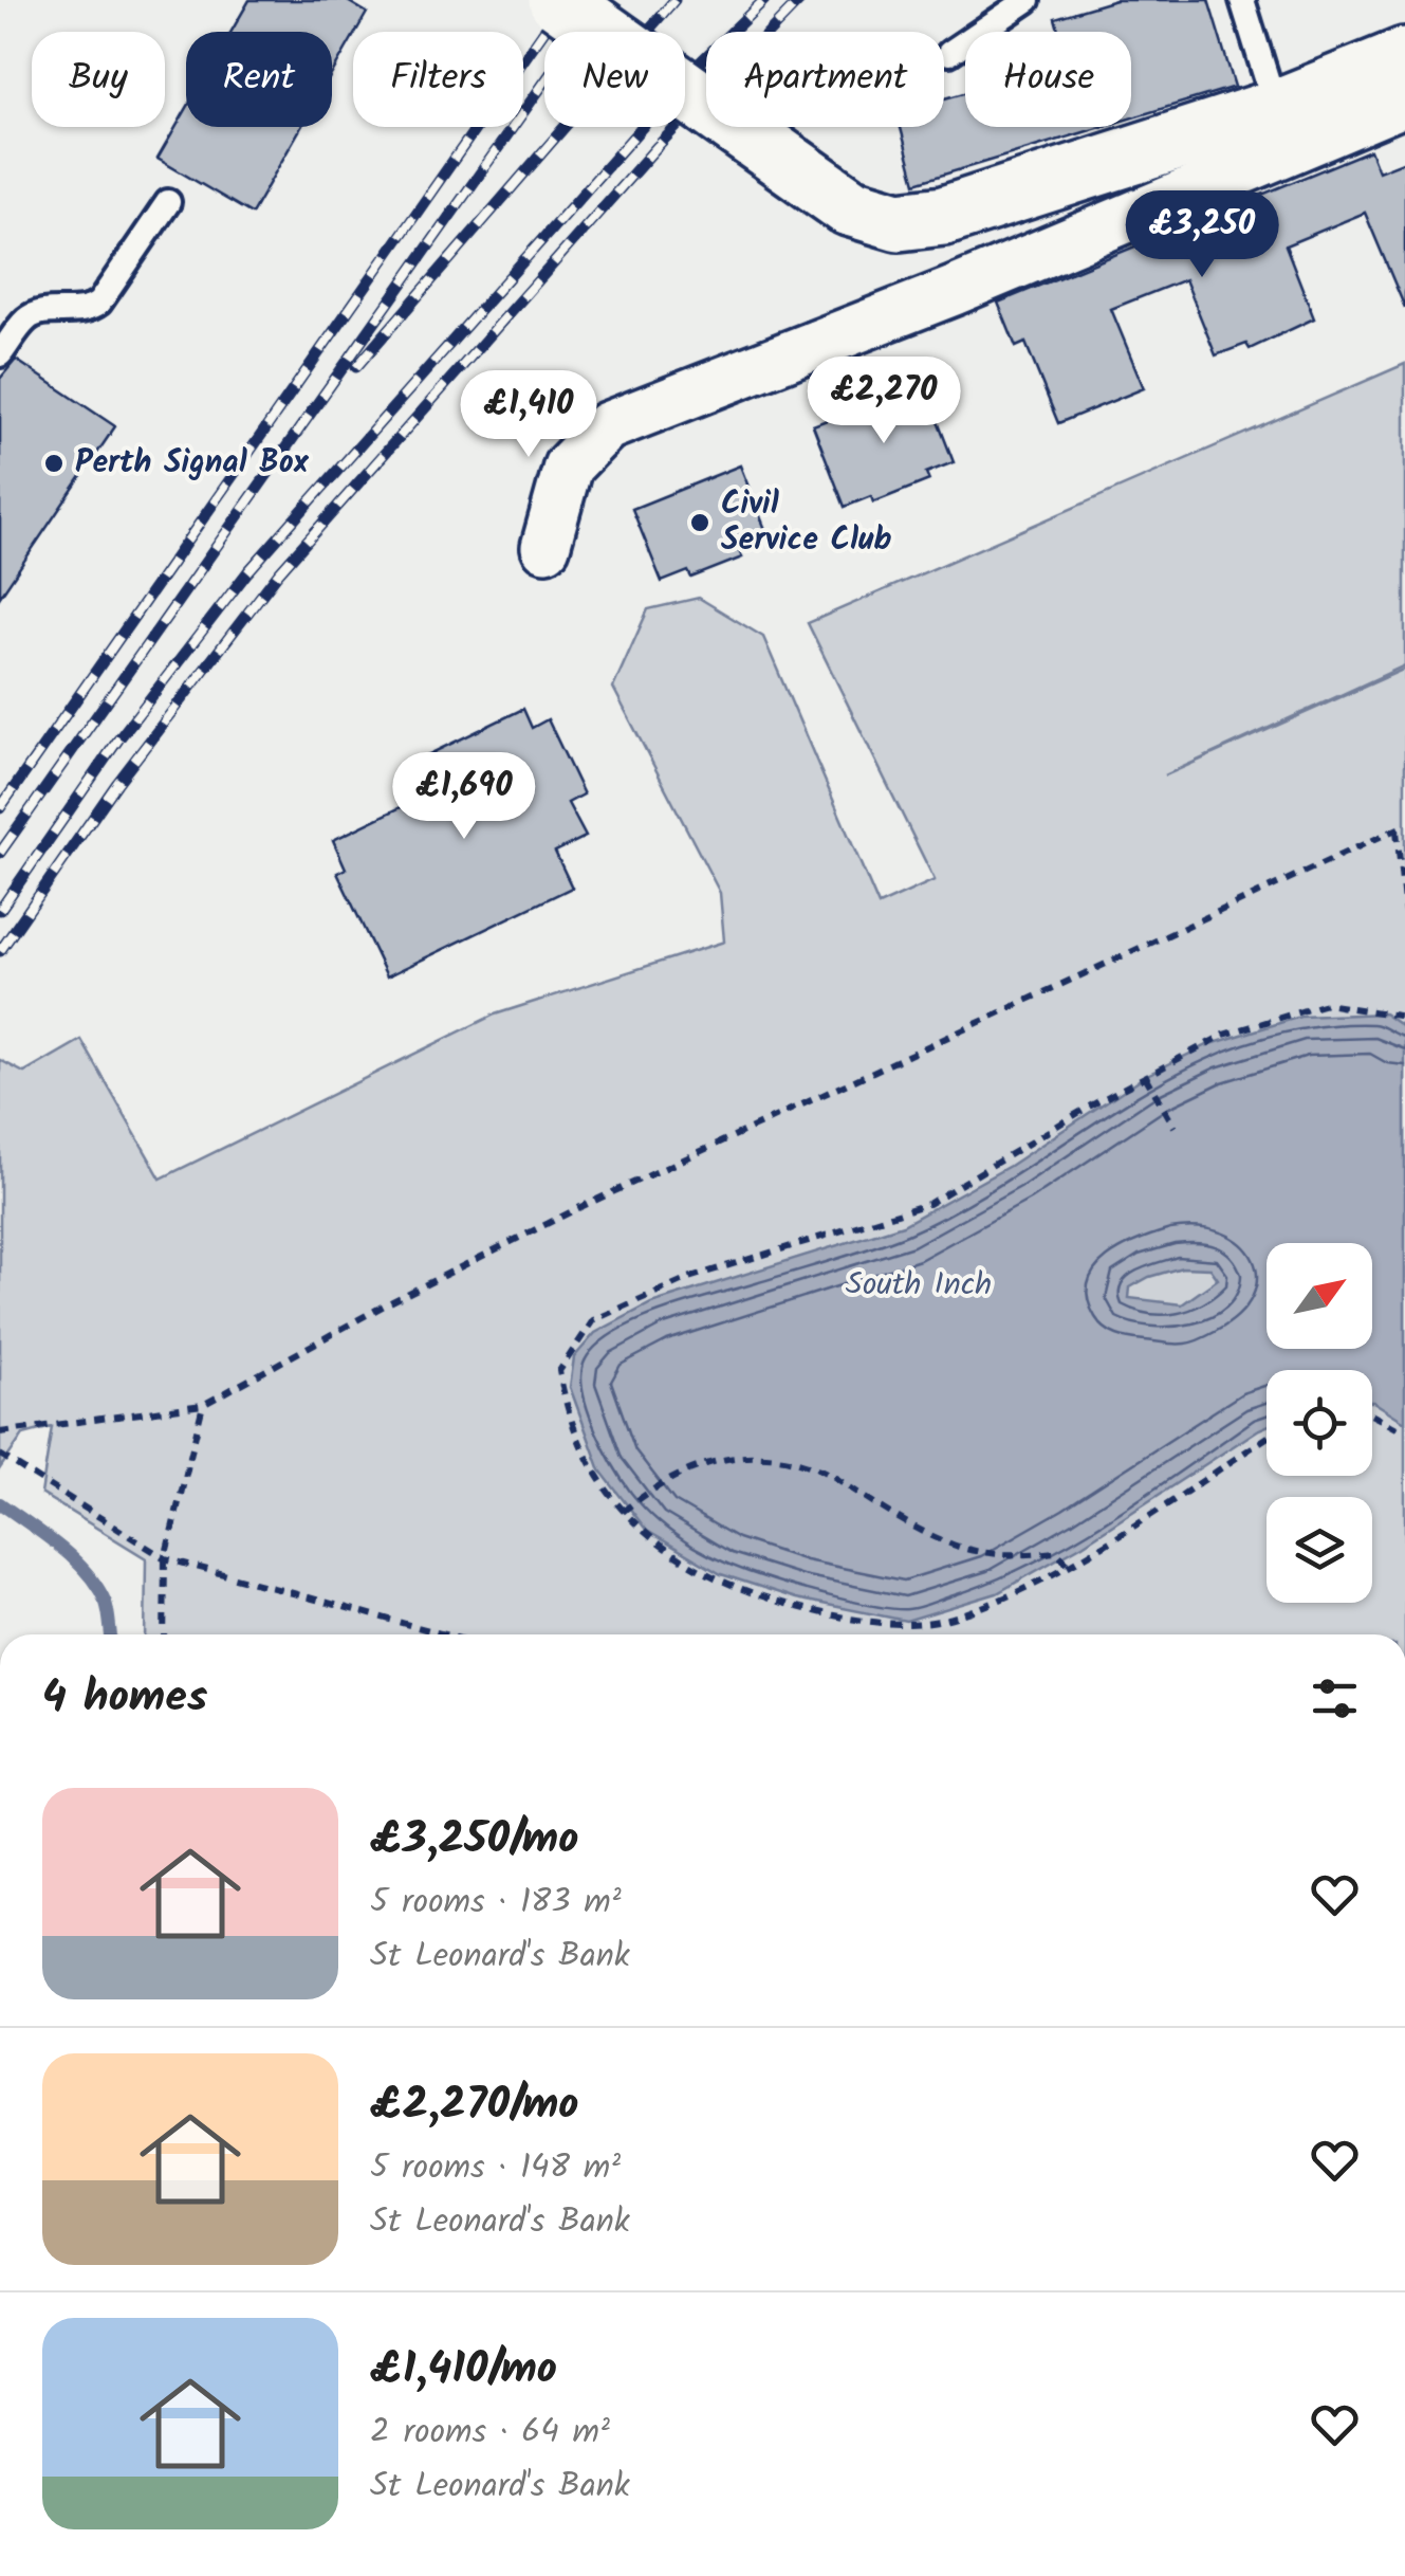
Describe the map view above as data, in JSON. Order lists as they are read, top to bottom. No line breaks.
{"parks":["South Inch"],"places":["Perth Signal Box","Civil Service Club"],"north":"top right","page":{"chip":["Buy","Rent","Filters","New","Apartment","House"],"price":["£3,250","£2,270","£1,410","£1,690"],"heading":"4 homes","list":[{"name":"£3,250/mo","note":"5 rooms · 183 m² · St Leonard's Bank"},{"name":"£2,270/mo","note":"5 rooms · 148 m² · St Leonard's Bank"},{"name":"£1,410/mo","note":"2 rooms · 64 m² · St Leonard's Bank"}]}}
